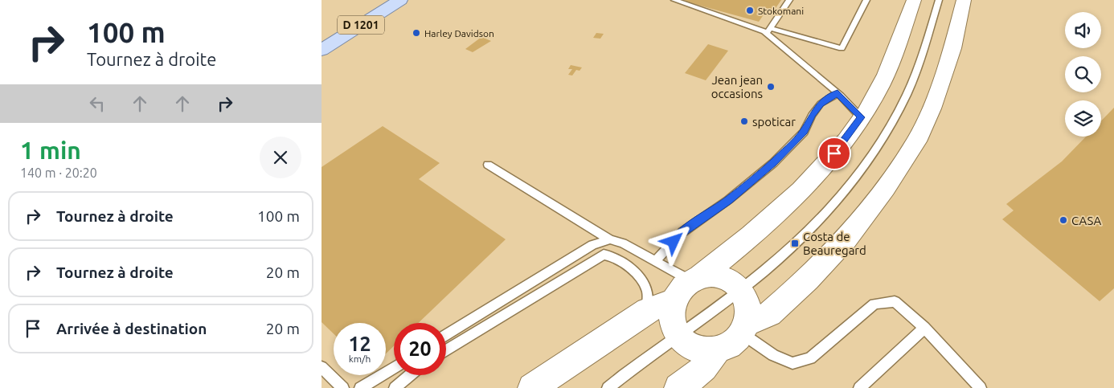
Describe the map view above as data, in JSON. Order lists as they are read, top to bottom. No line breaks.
{"streets":{"main road":["D 1201"]},"places":{"other":["Stokomani","Harley Davidson","Jean jean occasions","spoticar","CASA"],"transit":["Costa de Beauregard"]},"page":{"turn":["100 m","Tournez à droite"],"heading":["1 min","140 m · 20:20"],"list":[{"name":"Tournez à droite","value":"100 m"},{"name":"Tournez à droite","value":"20 m"},{"name":"Arrivée à destination","value":"20 m"}],"speed":"12 km/h","limit":"20"}}
